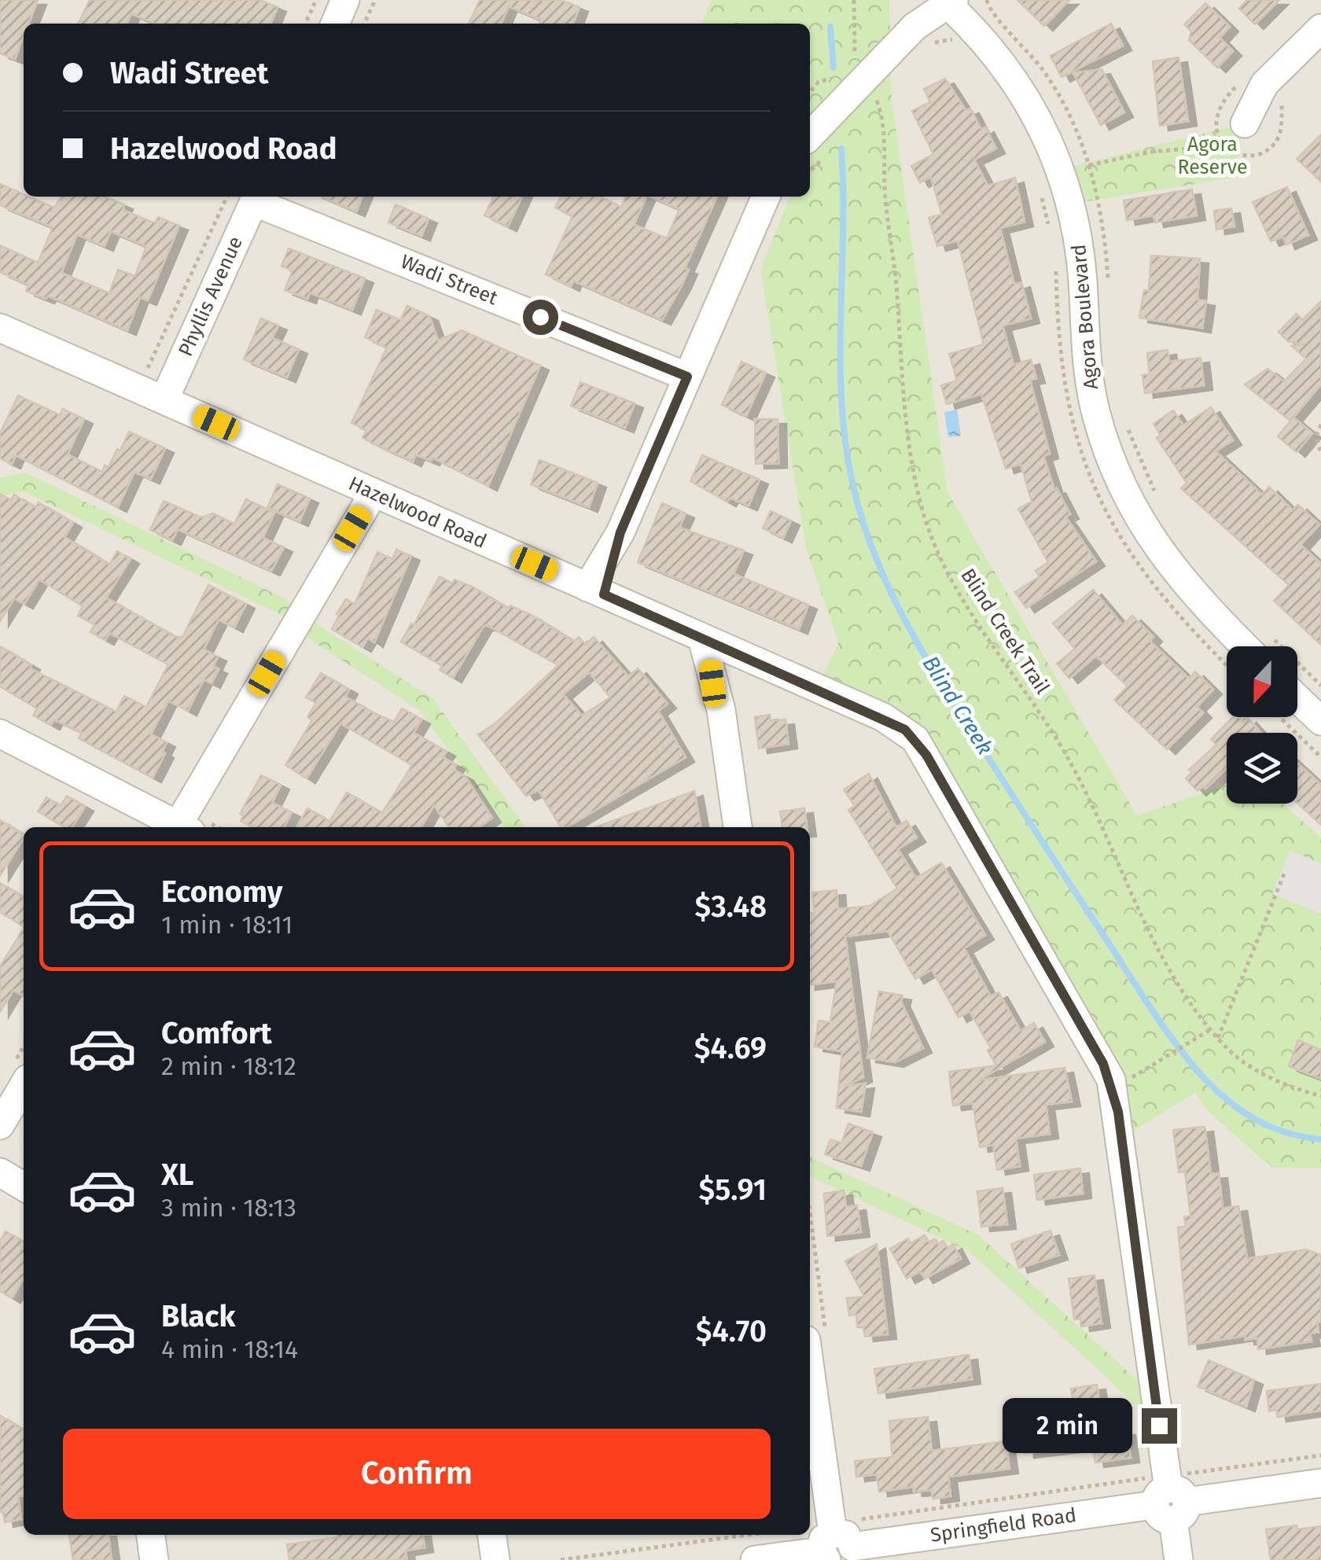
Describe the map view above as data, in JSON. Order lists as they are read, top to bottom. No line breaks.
{"streets":{"street":["Wadi Street","Phyllis Avenue","Agora Boulevard","Hazelwood Road","Springfield Road"],"path":["Blind Creek Trail"]},"crossings":[["Phyllis Avenue","Hazelwood Road"],["Hazelwood Road","Springfield Road"]],"water":["Blind Creek"],"parks":["Agora Reserve"],"north":"bottom","page":{"banner":["Wadi Street","Hazelwood Road"],"list":[{"name":"Economy","note":"1 min · 18:11","value":"$3.48"},{"name":"Comfort","note":"2 min · 18:12","value":"$4.69"},{"name":"XL","note":"3 min · 18:13","value":"$5.91"},{"name":"Black","note":"4 min · 18:14","value":"$4.70"}],"bubble":"2 min","buttons":"Confirm"}}
